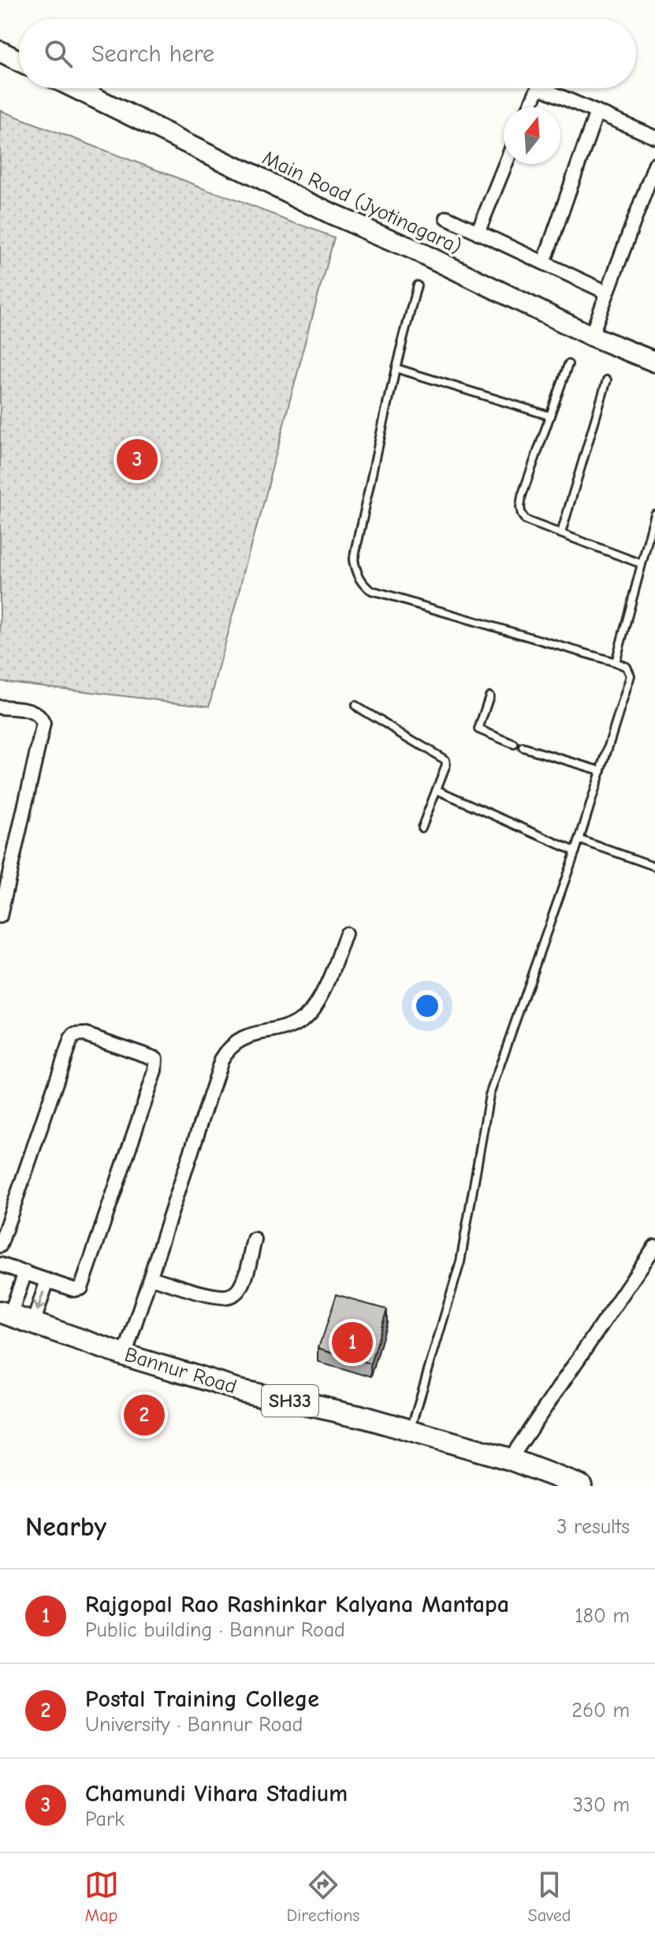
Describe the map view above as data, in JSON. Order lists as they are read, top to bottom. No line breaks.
{"streets":{"main road":["Bannur Road","SH33"],"street":["Main Road (Jyotinagara)"]},"north":"top","page":{"search":"Search here","pins":["3","1","2"],"heading":["Nearby","3 results"],"list":[{"mark":"1","name":"Rajgopal Rao Rashinkar Kalyana Mantapa","note":"Public building · Bannur Road","value":"180 m"},{"mark":"2","name":"Postal Training College","note":"University · Bannur Road","value":"260 m"},{"mark":"3","name":"Chamundi Vihara Stadium","note":"Park","value":"330 m"}],"nav":["Map","Directions","Saved"]}}
